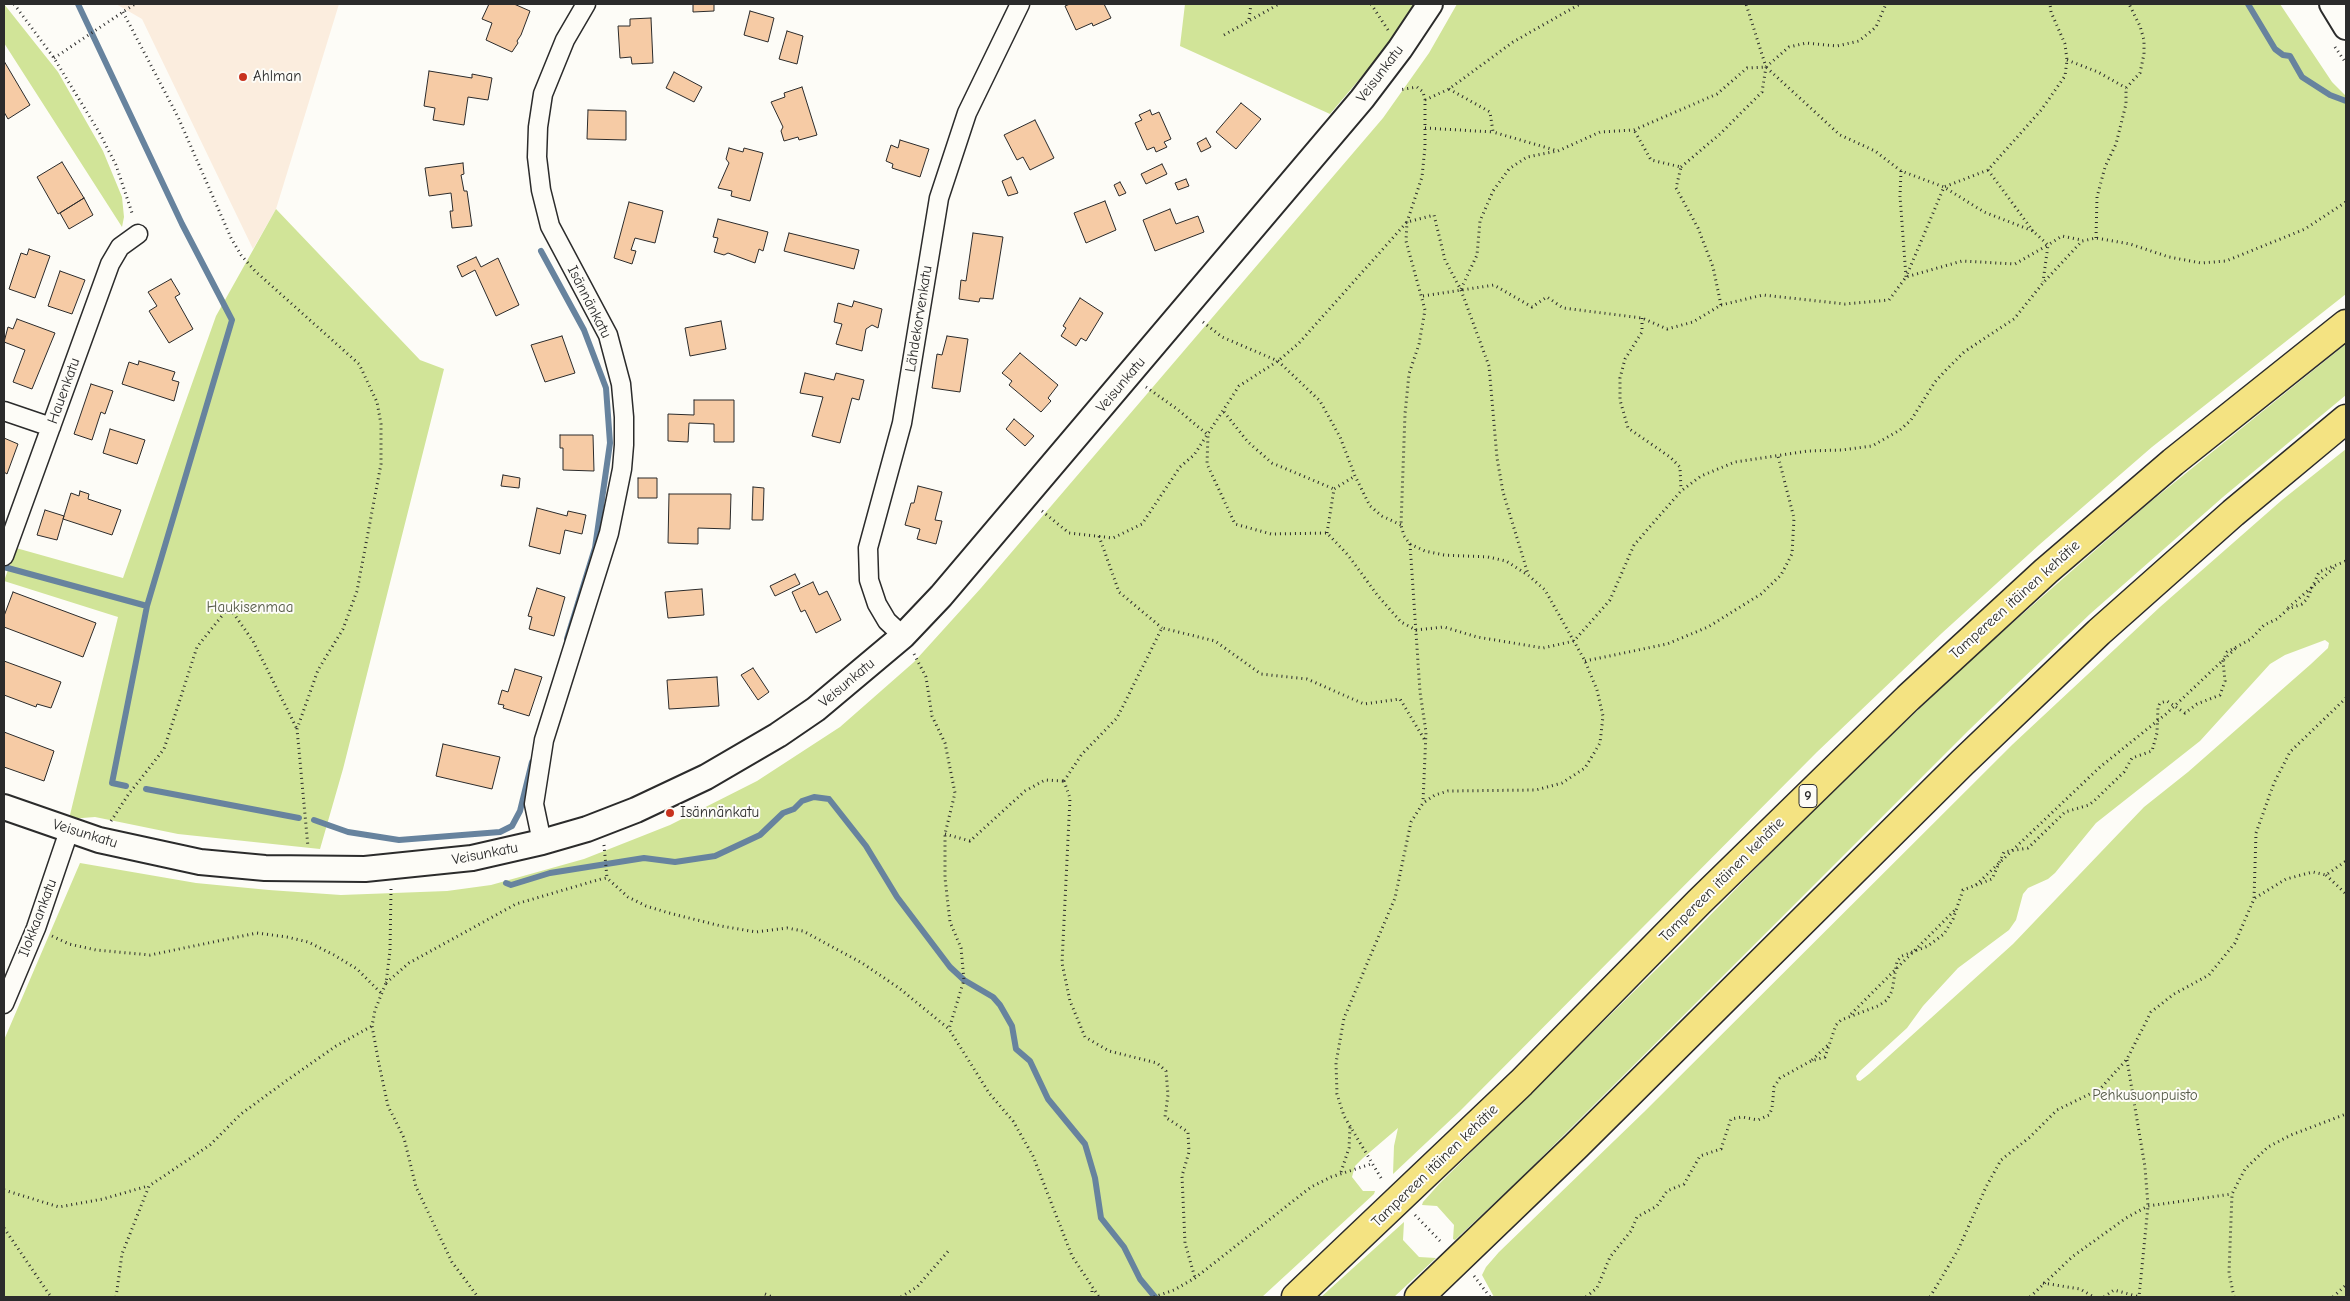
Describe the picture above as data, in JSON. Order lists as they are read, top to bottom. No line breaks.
{"streets":{"highway":["Tampereen itäinen kehätie","9"],"street":["Veisunkatu","Isännänkatu","Lähdekorvenkatu","Hauenkatu","Ilokkaankatu"]},"crossings":[["Veisunkatu","Isännänkatu"],["Veisunkatu","Lähdekorvenkatu"],["Veisunkatu","Ilokkaankatu"]],"parks":["Haukisenmaa","Pehkusuonpuisto"],"places":["Ahlman","Isännänkatu"]}
